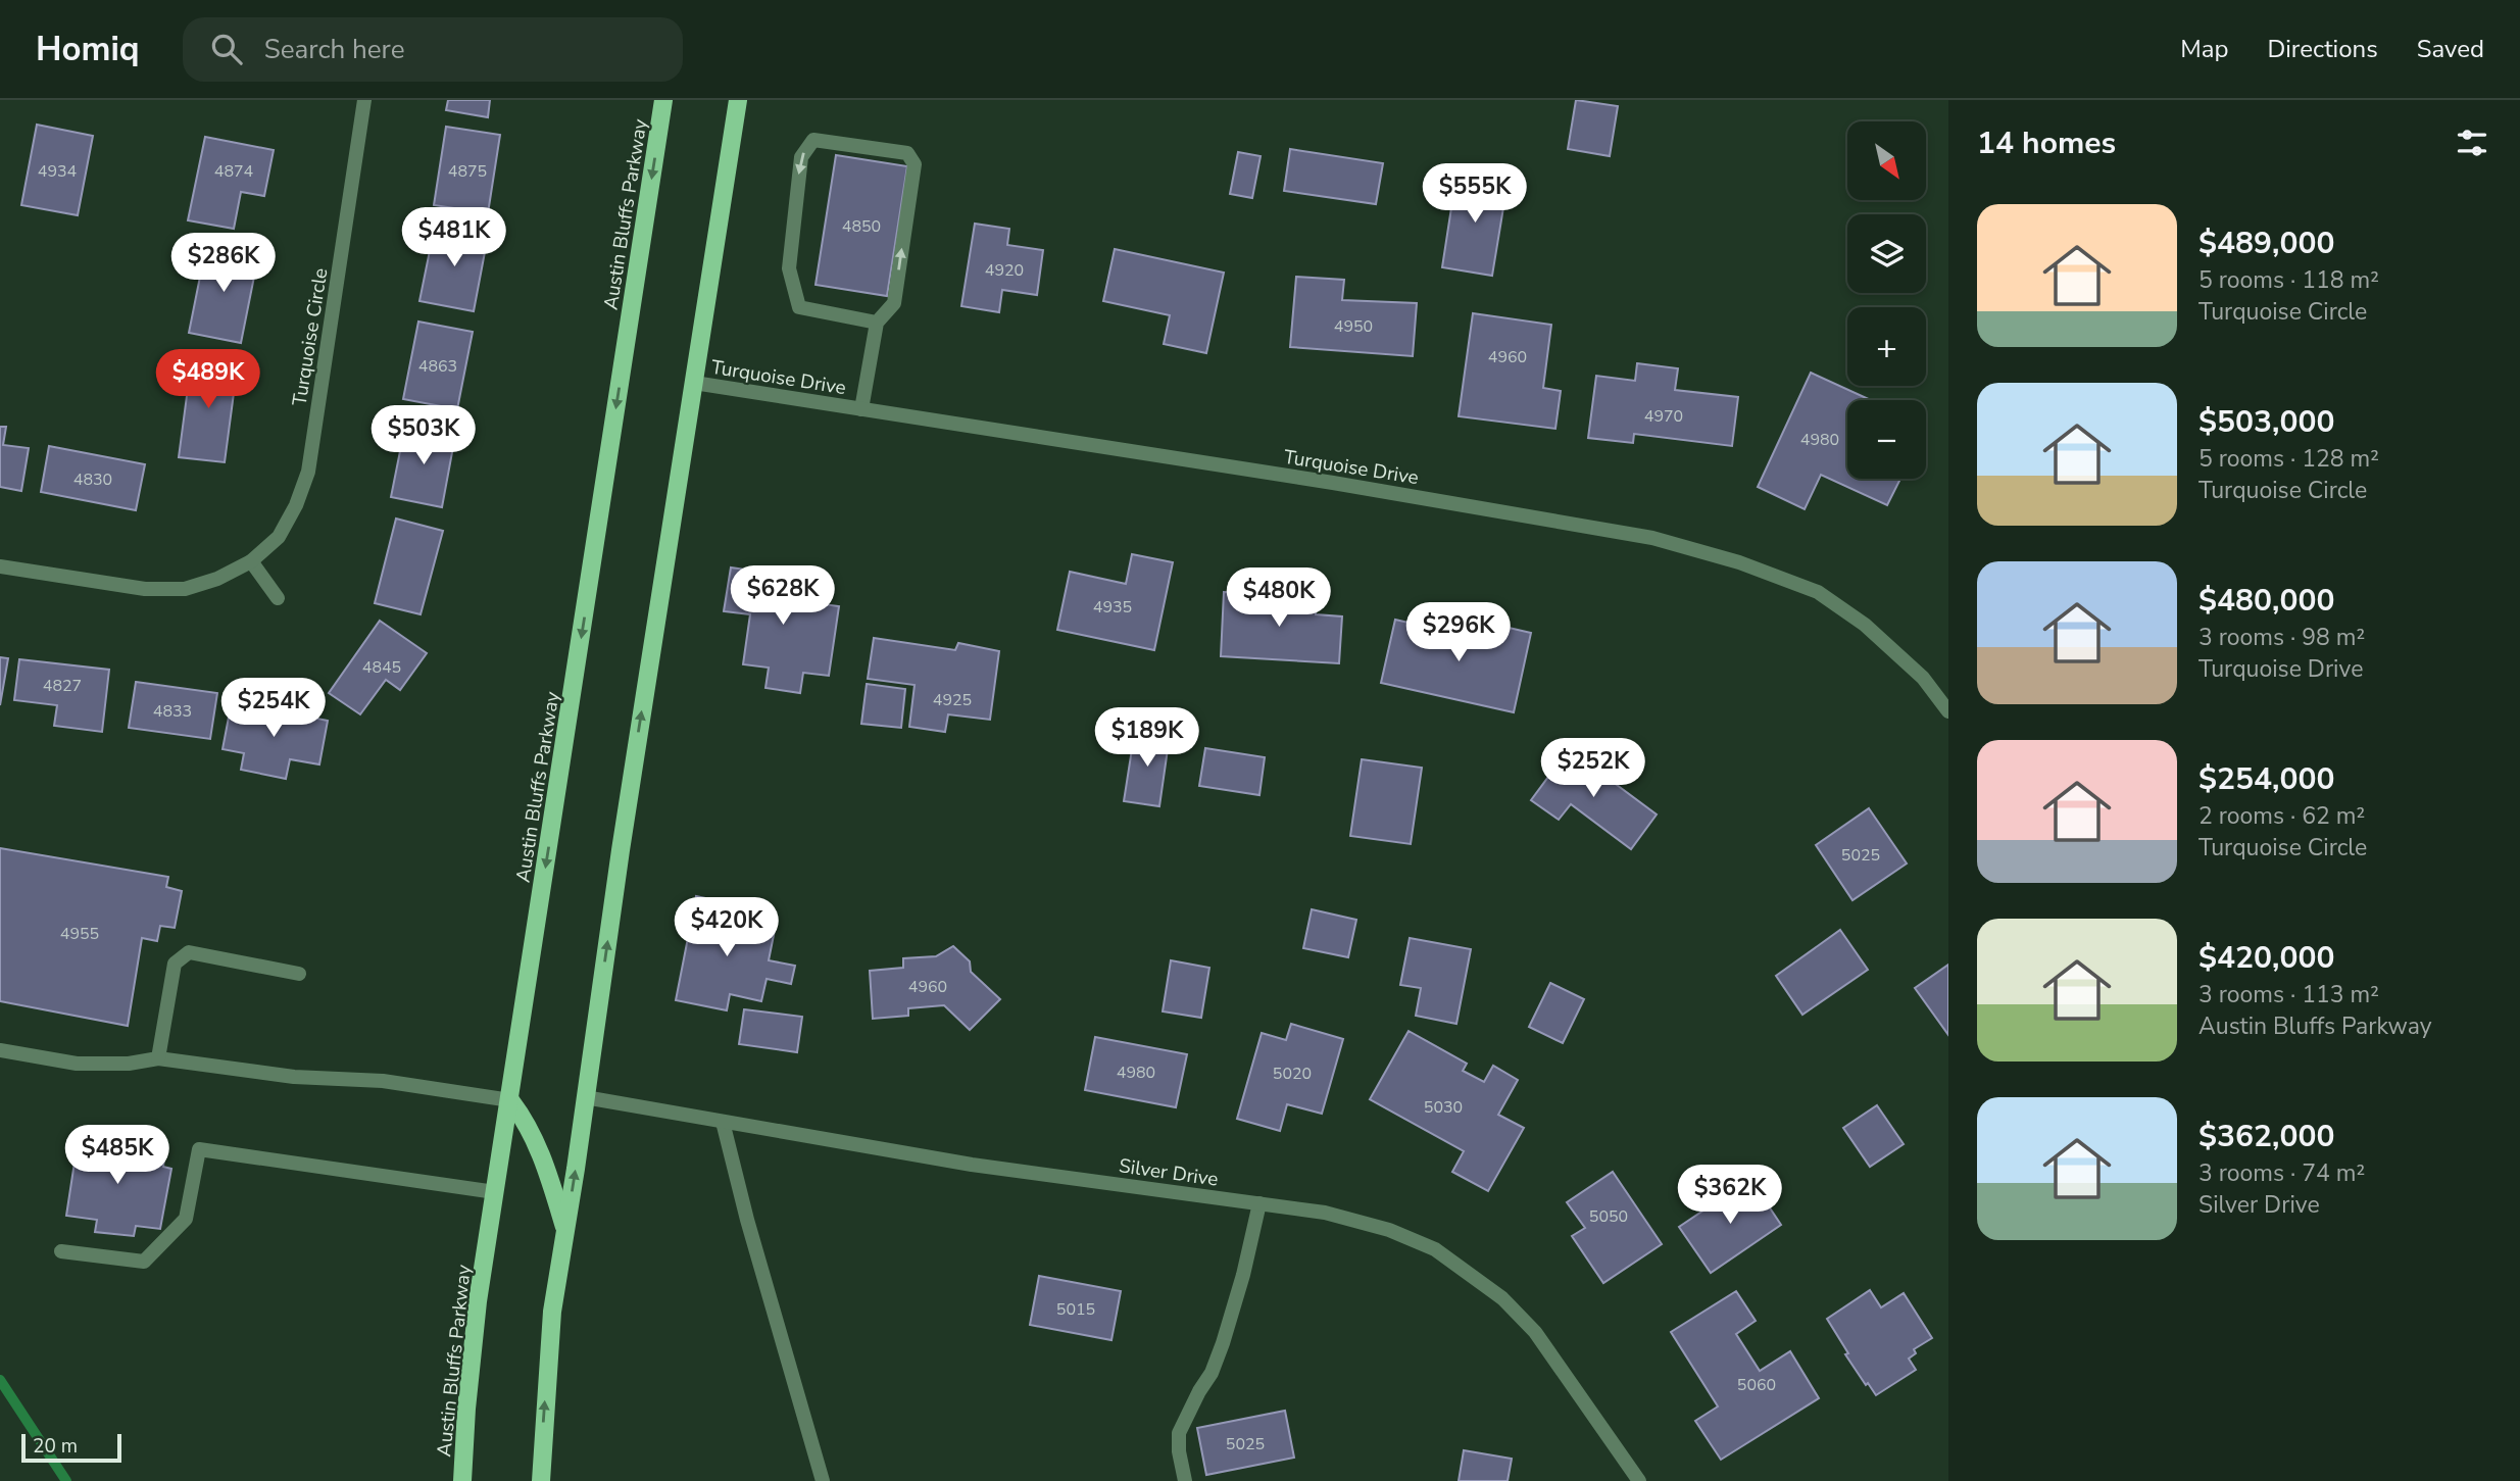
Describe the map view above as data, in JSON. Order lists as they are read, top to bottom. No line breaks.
{"streets":{"main road":["Austin Bluffs Parkway"],"street":["Turquoise Circle","Turquoise Drive","Silver Drive"]},"house_numbers":["4934","4874","4875","4850","4920","4950","4960","4863","4970","4980","4830","4935","4845","4827","4925","4833","5025","4955","4960","4980","5020","5030","5050","5015","5060","5025"],"scale_bar":"20 m","north":"bottom right","page":{"header":"Homiq","search":"Search here","nav":["Map","Directions","Saved"],"heading":"14 homes","map_buttons":["+","−"],"price":["$555K","$481K","$286K","$489K","$503K","$628K","$480K","$296K","$254K","$189K","$252K","$420K","$485K","$362K"],"list":[{"name":"$489,000","note":"5 rooms · 118 m² · Turquoise Circle"},{"name":"$503,000","note":"5 rooms · 128 m² · Turquoise Circle"},{"name":"$480,000","note":"3 rooms · 98 m² · Turquoise Drive"},{"name":"$254,000","note":"2 rooms · 62 m² · Turquoise Circle"},{"name":"$420,000","note":"3 rooms · 113 m² · Austin Bluffs Parkway"},{"name":"$362,000","note":"3 rooms · 74 m² · Silver Drive"}],"scale":"20 m"}}
